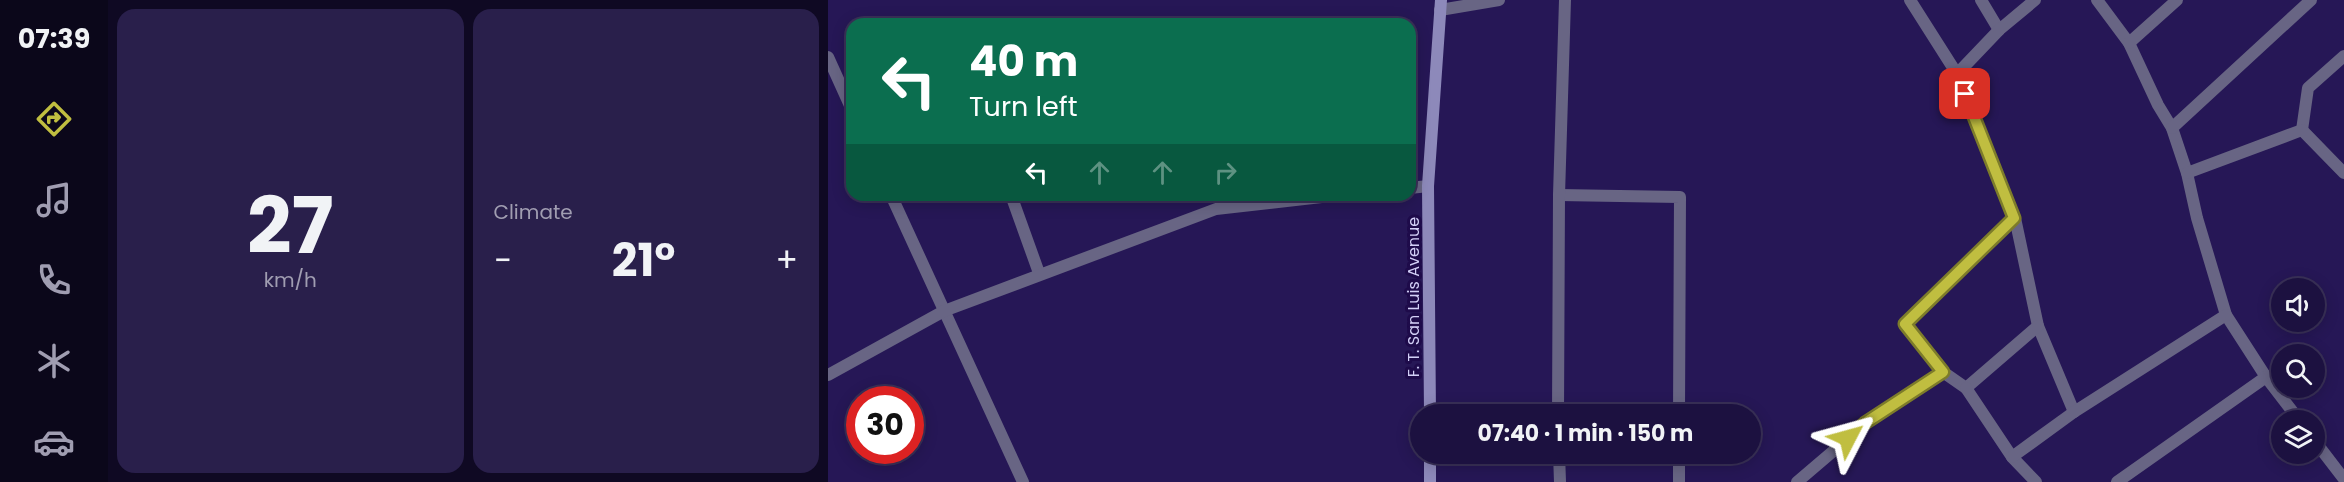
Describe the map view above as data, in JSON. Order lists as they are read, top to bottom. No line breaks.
{"streets":{"main road":["F. T. San Luis Avenue"]},"page":{"tabs":"07:39","tile":[["27","km/h"],"Climate"],"turn":["40 m","Turn left"],"heat":["−","21°","+"],"limit":"30","trip":"07:40 · 1 min · 150 m"}}
